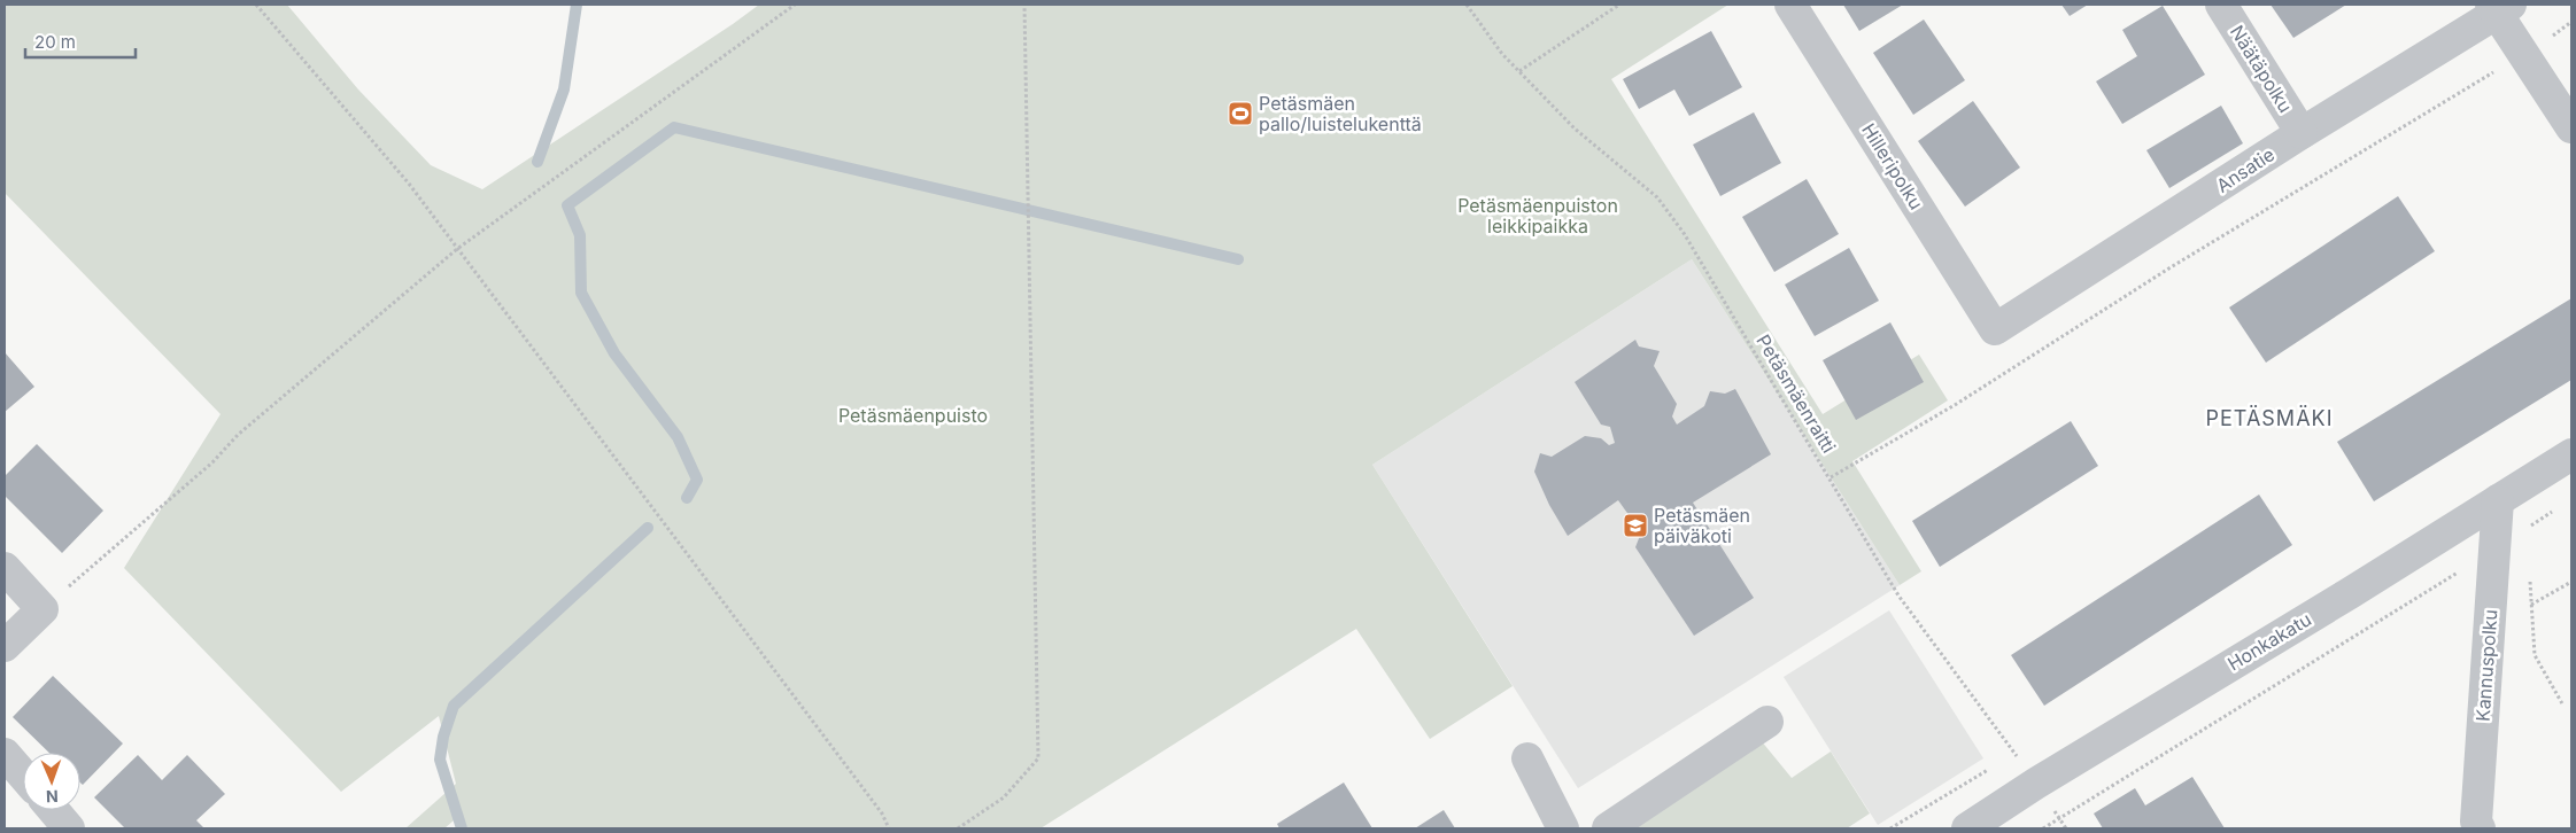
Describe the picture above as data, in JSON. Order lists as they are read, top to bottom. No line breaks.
{"streets":{"street":["Näätäpolku","Hilleripolku","Ansatie","Honkakatu","Kannuspolku"],"path":["Petäsmäenraitti"]},"crossings":[["Näätäpolku","Ansatie"],["Hilleripolku","Ansatie"],["Petäsmäenraitti","Honkakatu"],["Honkakatu","Kannuspolku"]],"districts":["PETÄSMÄKI"],"parks":["Petäsmäenpuiston leikkipaikka","Petäsmäenpuisto"],"places":{"sports":["Petäsmäen pallo/luistelukenttä"],"school or university":["Petäsmäen päiväkoti"]},"scale_bar":"20 m","north":"bottom"}
